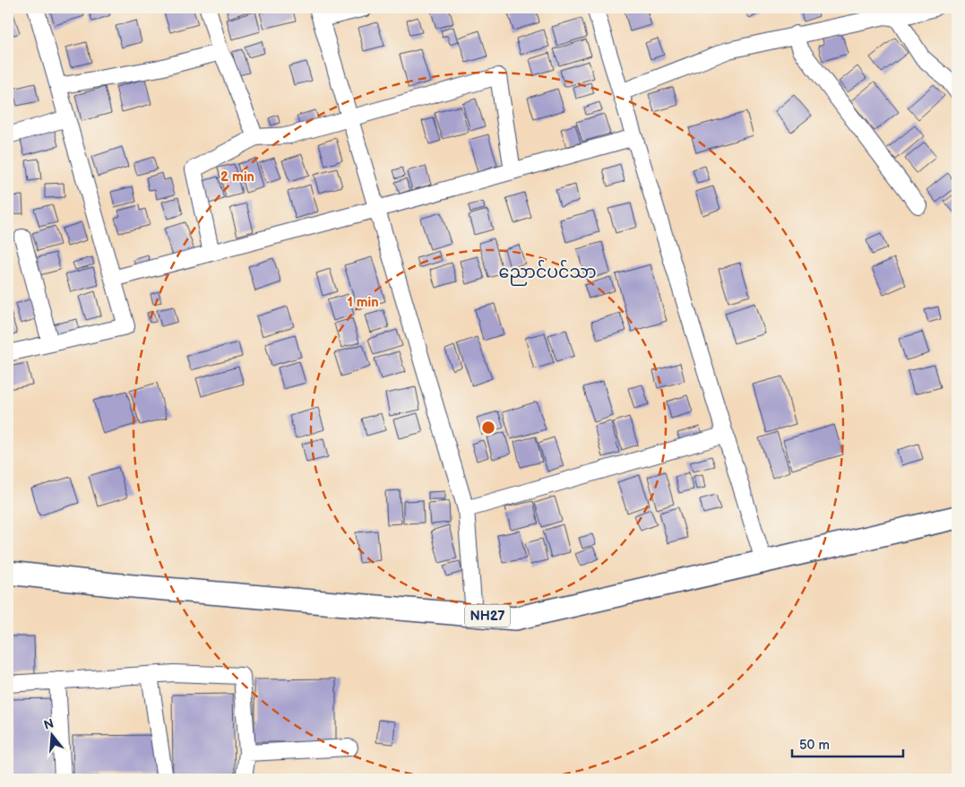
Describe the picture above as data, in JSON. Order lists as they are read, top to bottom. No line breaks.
{"streets":{"highway":["NH27"]},"districts":["ညောင်ပင်သာ"],"scale_bar":"50 m","north":"top","rings":["2 min","1 min"]}
